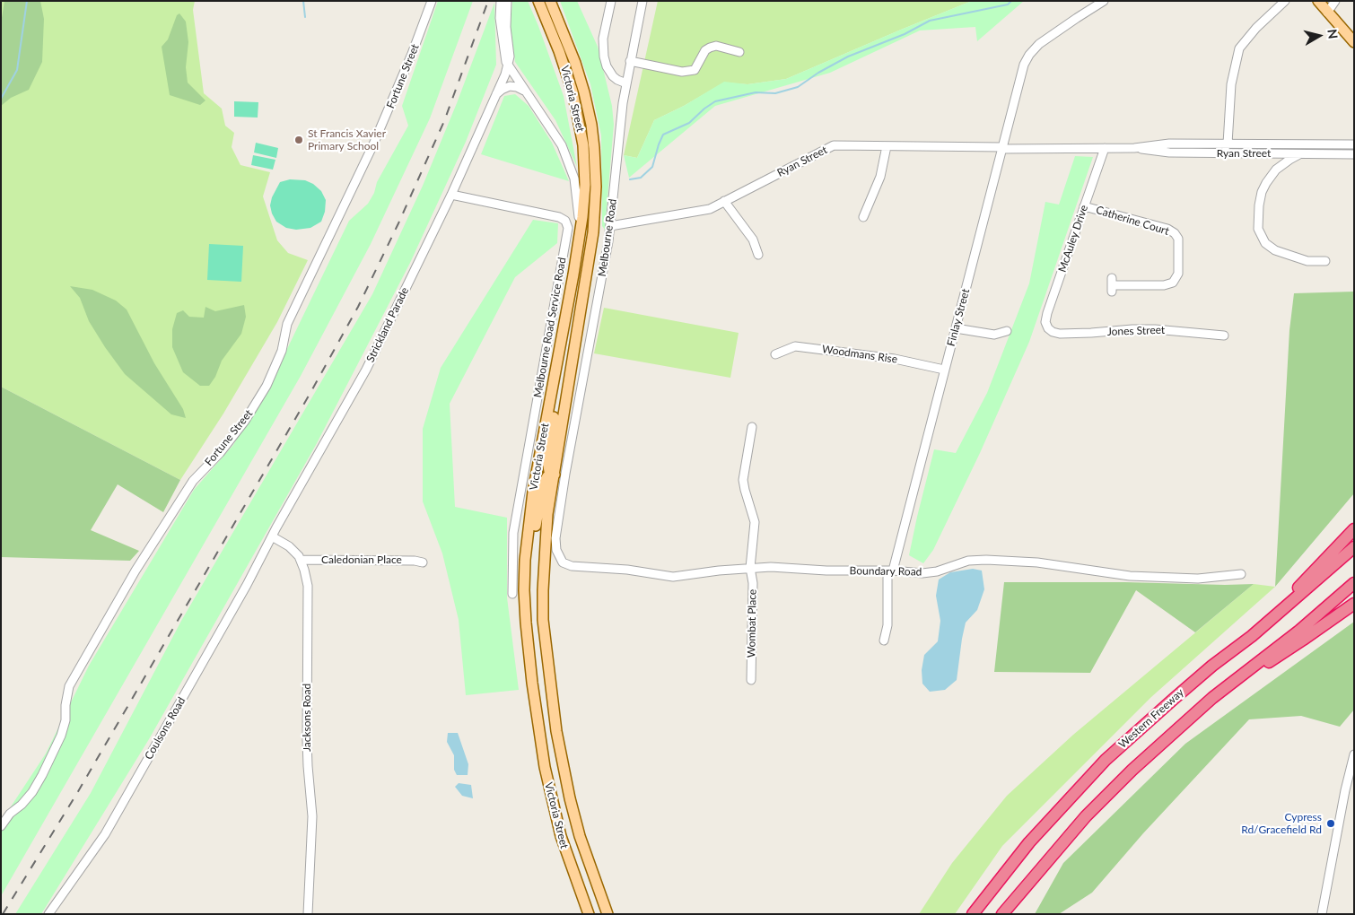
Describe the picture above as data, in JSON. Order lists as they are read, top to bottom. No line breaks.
{"streets":{"highway":["Western Freeway"],"main road":["Victoria Street"],"street":["Fortune Street","Ryan Street","Catherine Court","Melbourne Road","McAuley Drive","Finlay Street","Strickland Parade","Melbourne Road Service Road","Jones Street","Woodmans Rise","Caledonian Place","Boundary Road","Wombat Place","Jacksons Road","Coulsons Road"]},"crossings":[["Ryan Street","Melbourne Road"],["Ryan Street","McAuley Drive"],["Ryan Street","Finlay Street"],["Catherine Court","McAuley Drive"],["Melbourne Road","Boundary Road"],["McAuley Drive","Jones Street"],["Finlay Street","Woodmans Rise"],["Finlay Street","Boundary Road"],["Strickland Parade","Melbourne Road Service Road"],["Strickland Parade","Jacksons Road"],["Strickland Parade","Coulsons Road"],["Caledonian Place","Jacksons Road"],["Boundary Road","Wombat Place"],["Jacksons Road","Coulsons Road"]],"places":["St Francis Xavier Primary School","Cypress Rd/Gracefield Rd"],"north":"right"}
